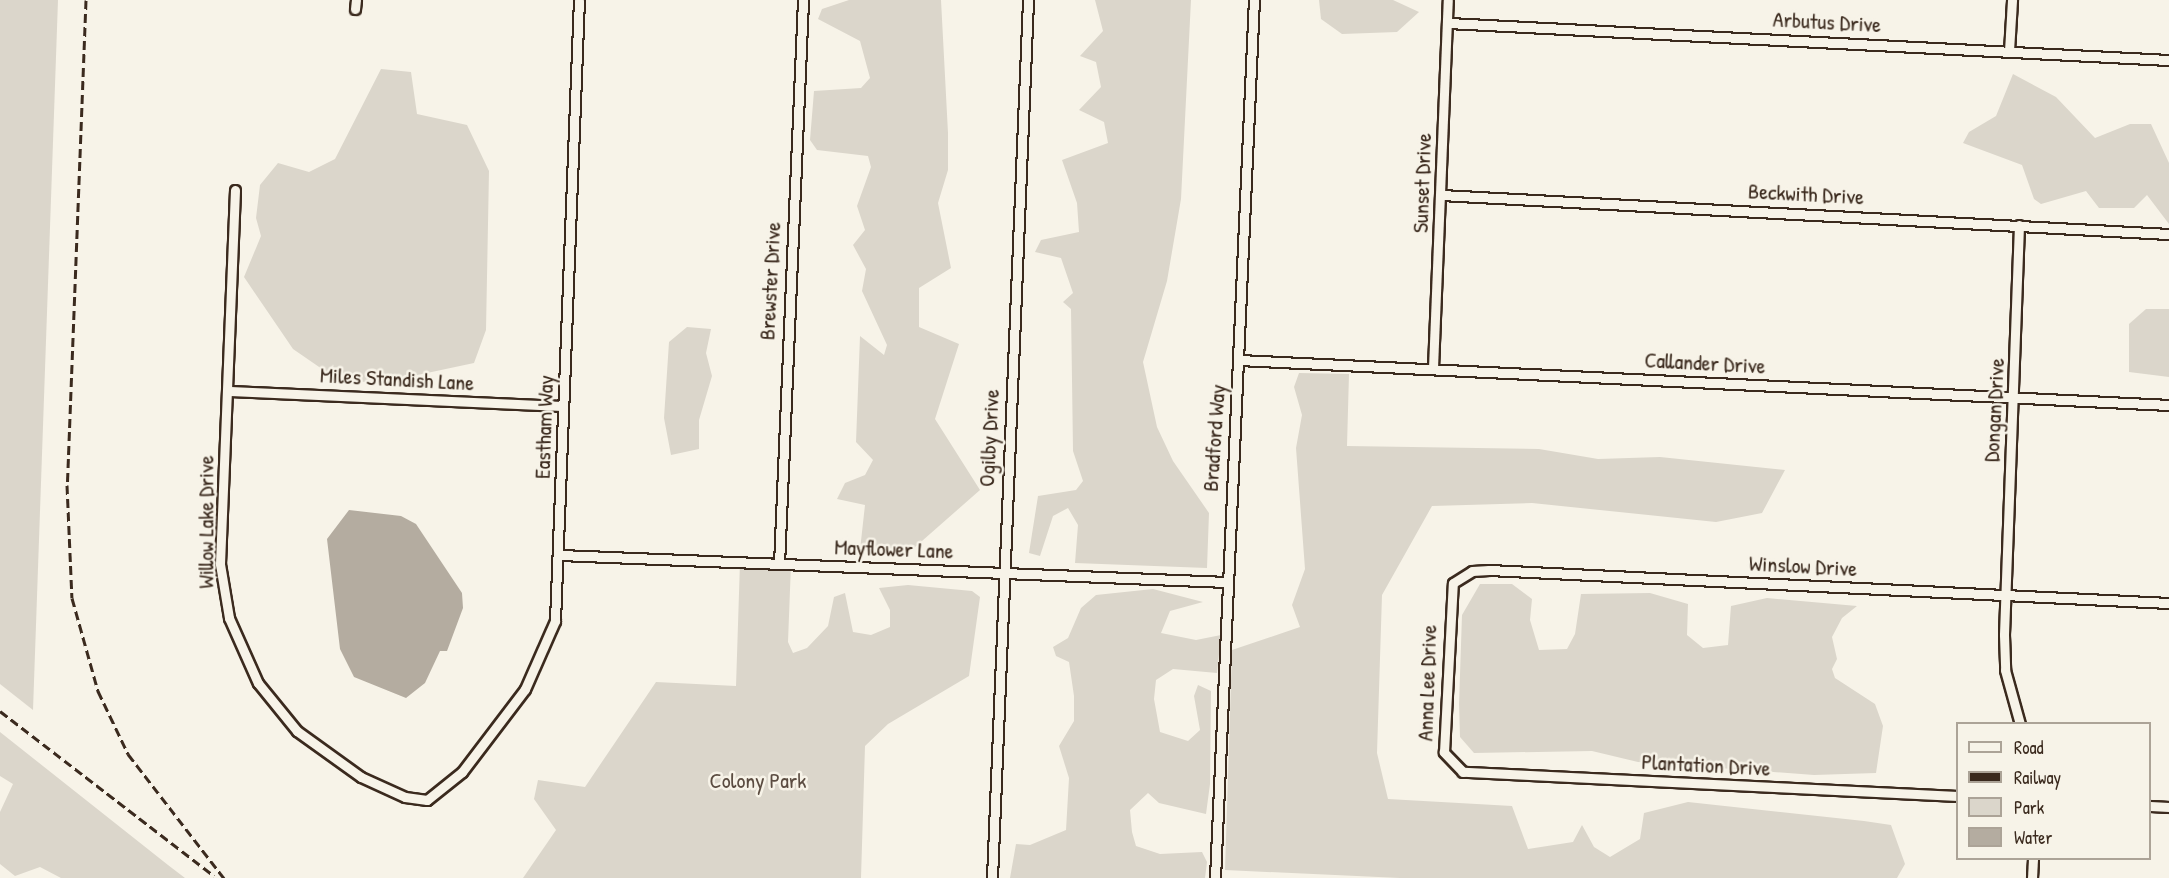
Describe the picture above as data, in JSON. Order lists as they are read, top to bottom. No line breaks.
{"streets":{"street":["Arbutus Drive","Sunset Drive","Beckwith Drive","Brewster Drive","Callander Drive","Miles Standish Lane","Dongan Drive","Eastham Way","Ogilby Drive","Bradford Way","Willow Lake Drive","Mayflower Lane","Winslow Drive","Anna Lee Drive","Plantation Drive"]},"crossings":[["Arbutus Drive","Sunset Drive"],["Sunset Drive","Beckwith Drive"],["Sunset Drive","Callander Drive"],["Beckwith Drive","Dongan Drive"],["Brewster Drive","Mayflower Lane"],["Callander Drive","Dongan Drive"],["Callander Drive","Bradford Way"],["Miles Standish Lane","Eastham Way"],["Miles Standish Lane","Willow Lake Drive"],["Dongan Drive","Winslow Drive"],["Eastham Way","Willow Lake Drive"],["Eastham Way","Mayflower Lane"],["Ogilby Drive","Mayflower Lane"],["Bradford Way","Mayflower Lane"],["Winslow Drive","Anna Lee Drive"],["Anna Lee Drive","Plantation Drive"]],"parks":["Colony Park"],"legend":["Road","Railway","Park","Water"]}
